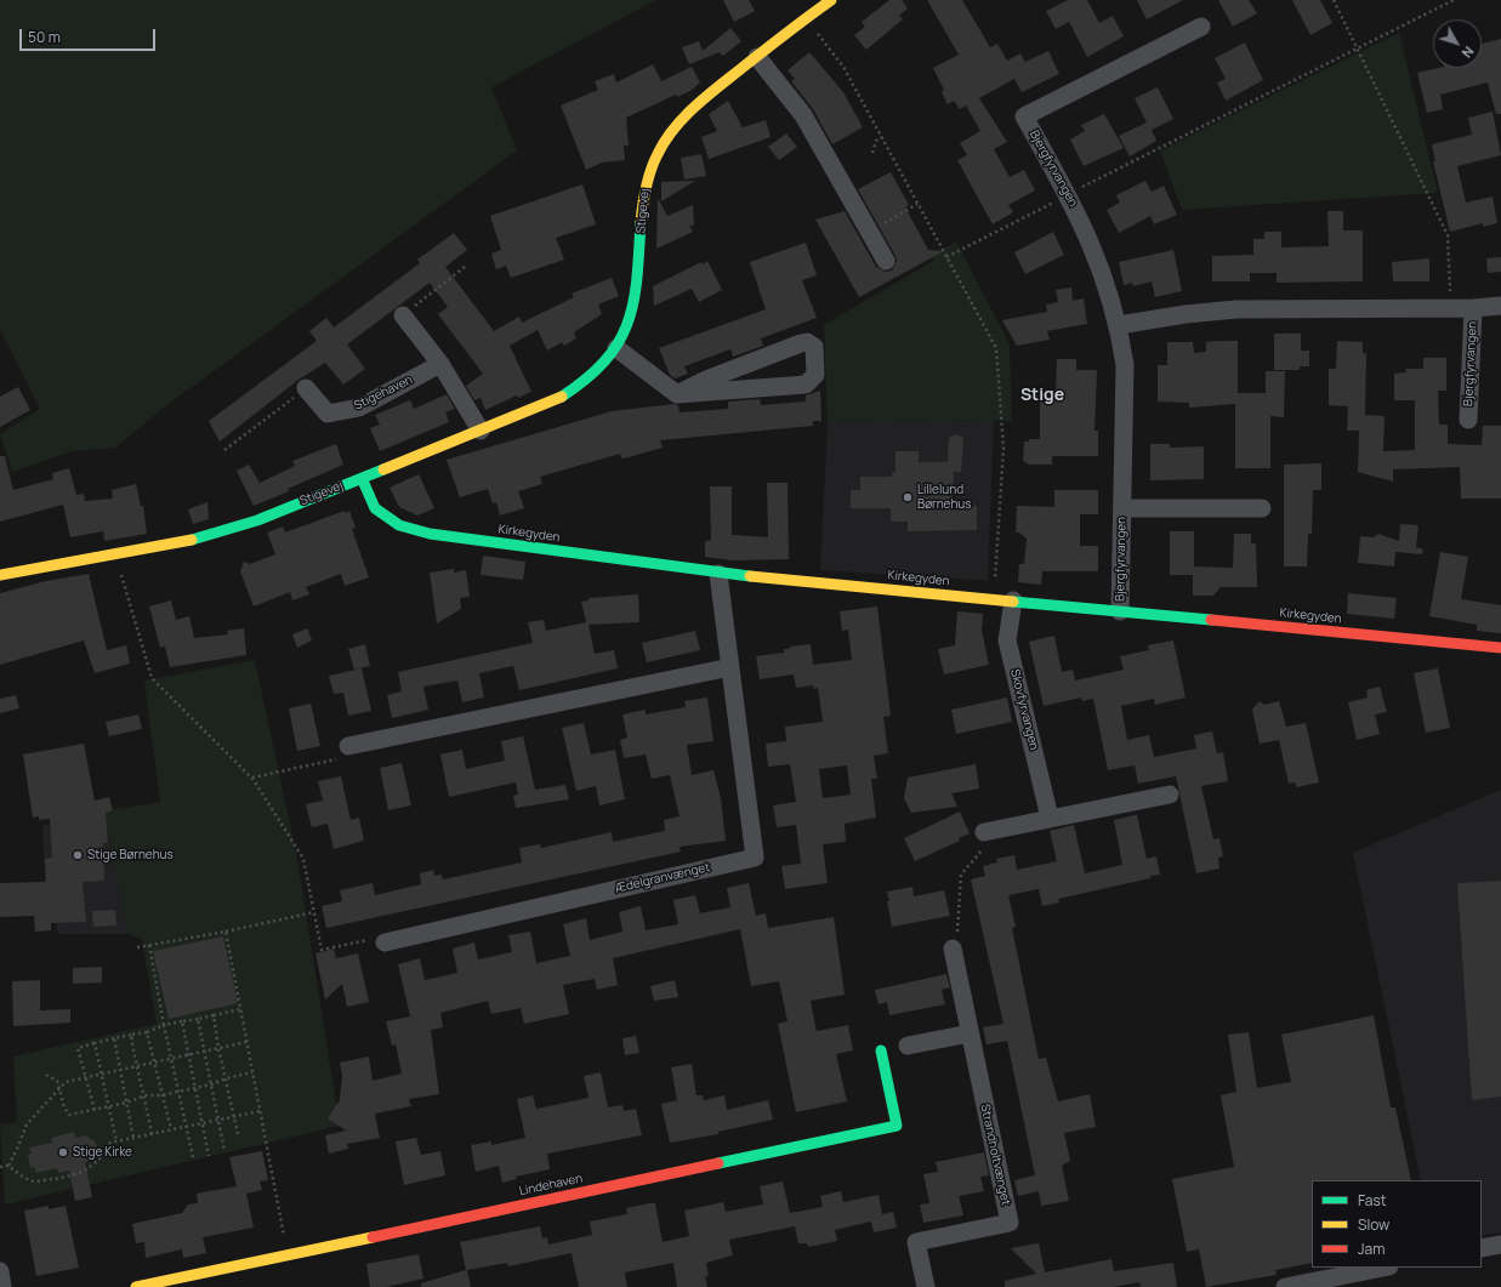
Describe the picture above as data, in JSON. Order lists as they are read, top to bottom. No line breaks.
{"streets":{"street":["Bjergfyrvangen","Stigevej","Stigehaven","Kirkegyden","Skovfyrvangen","Ædelgranvænget","Strandholtvænget","Lindehaven"]},"crossings":[["Bjergfyrvangen","Kirkegyden"],["Stigevej","Kirkegyden"],["Kirkegyden","Skovfyrvangen"],["Kirkegyden","Ædelgranvænget"]],"districts":["Stige"],"places":["Lillelund Børnehus","Stige Børnehus","Stige Kirke"],"legend":["Fast","Slow","Jam"],"scale_bar":"50 m","north":"bottom right"}
